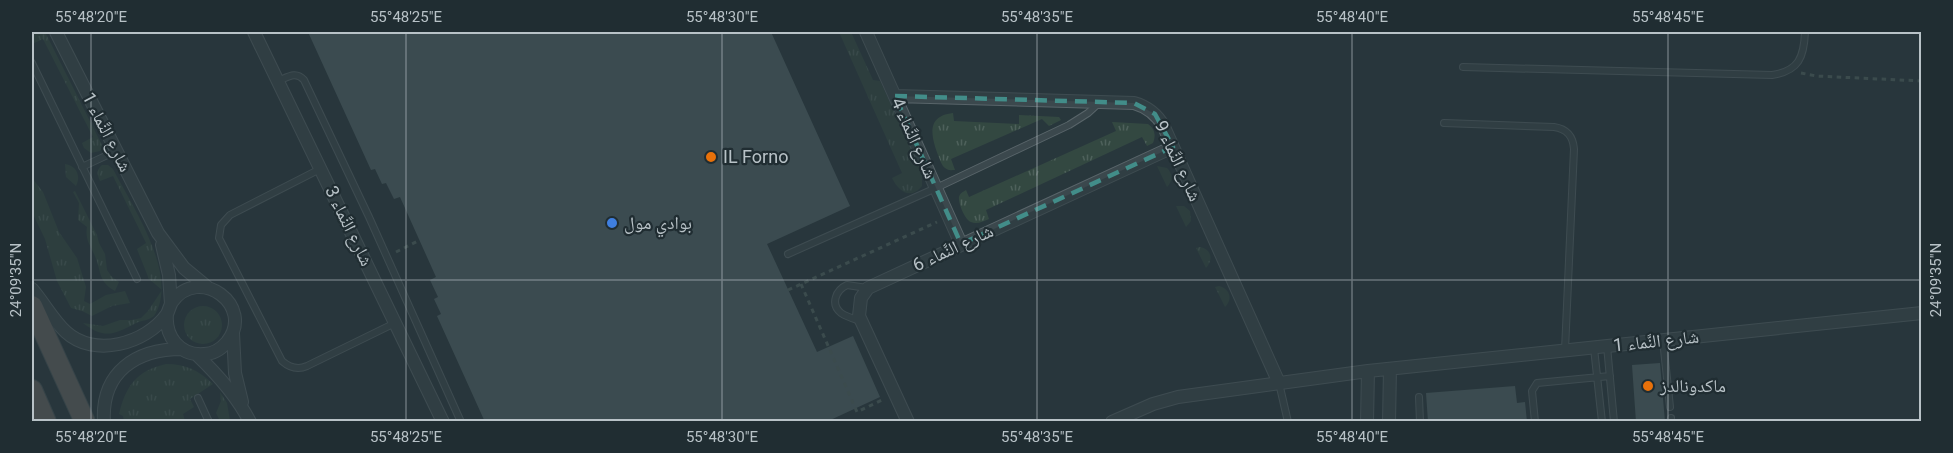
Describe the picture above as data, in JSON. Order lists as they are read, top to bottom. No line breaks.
{"streets":{"street":["شارع النَّماء 1","شارع النَّماء 4","شارع النَّماء 9","شارع النَّماء 3","شارع النَّماء 6"]},"crossings":[["شارع النَّماء 1","شارع النَّماء 9"],["شارع النَّماء 4","شارع النَّماء 9"],["شارع النَّماء 4","شارع النَّماء 6"],["شارع النَّماء 9","شارع النَّماء 6"]],"places":["IL Forno","بوادي مول","ماكدونالدز"],"coordinates":["55°48'20\"E","55°48'25\"E","55°48'30\"E","55°48'35\"E","55°48'40\"E","55°48'45\"E","24°09'35\"N"]}
